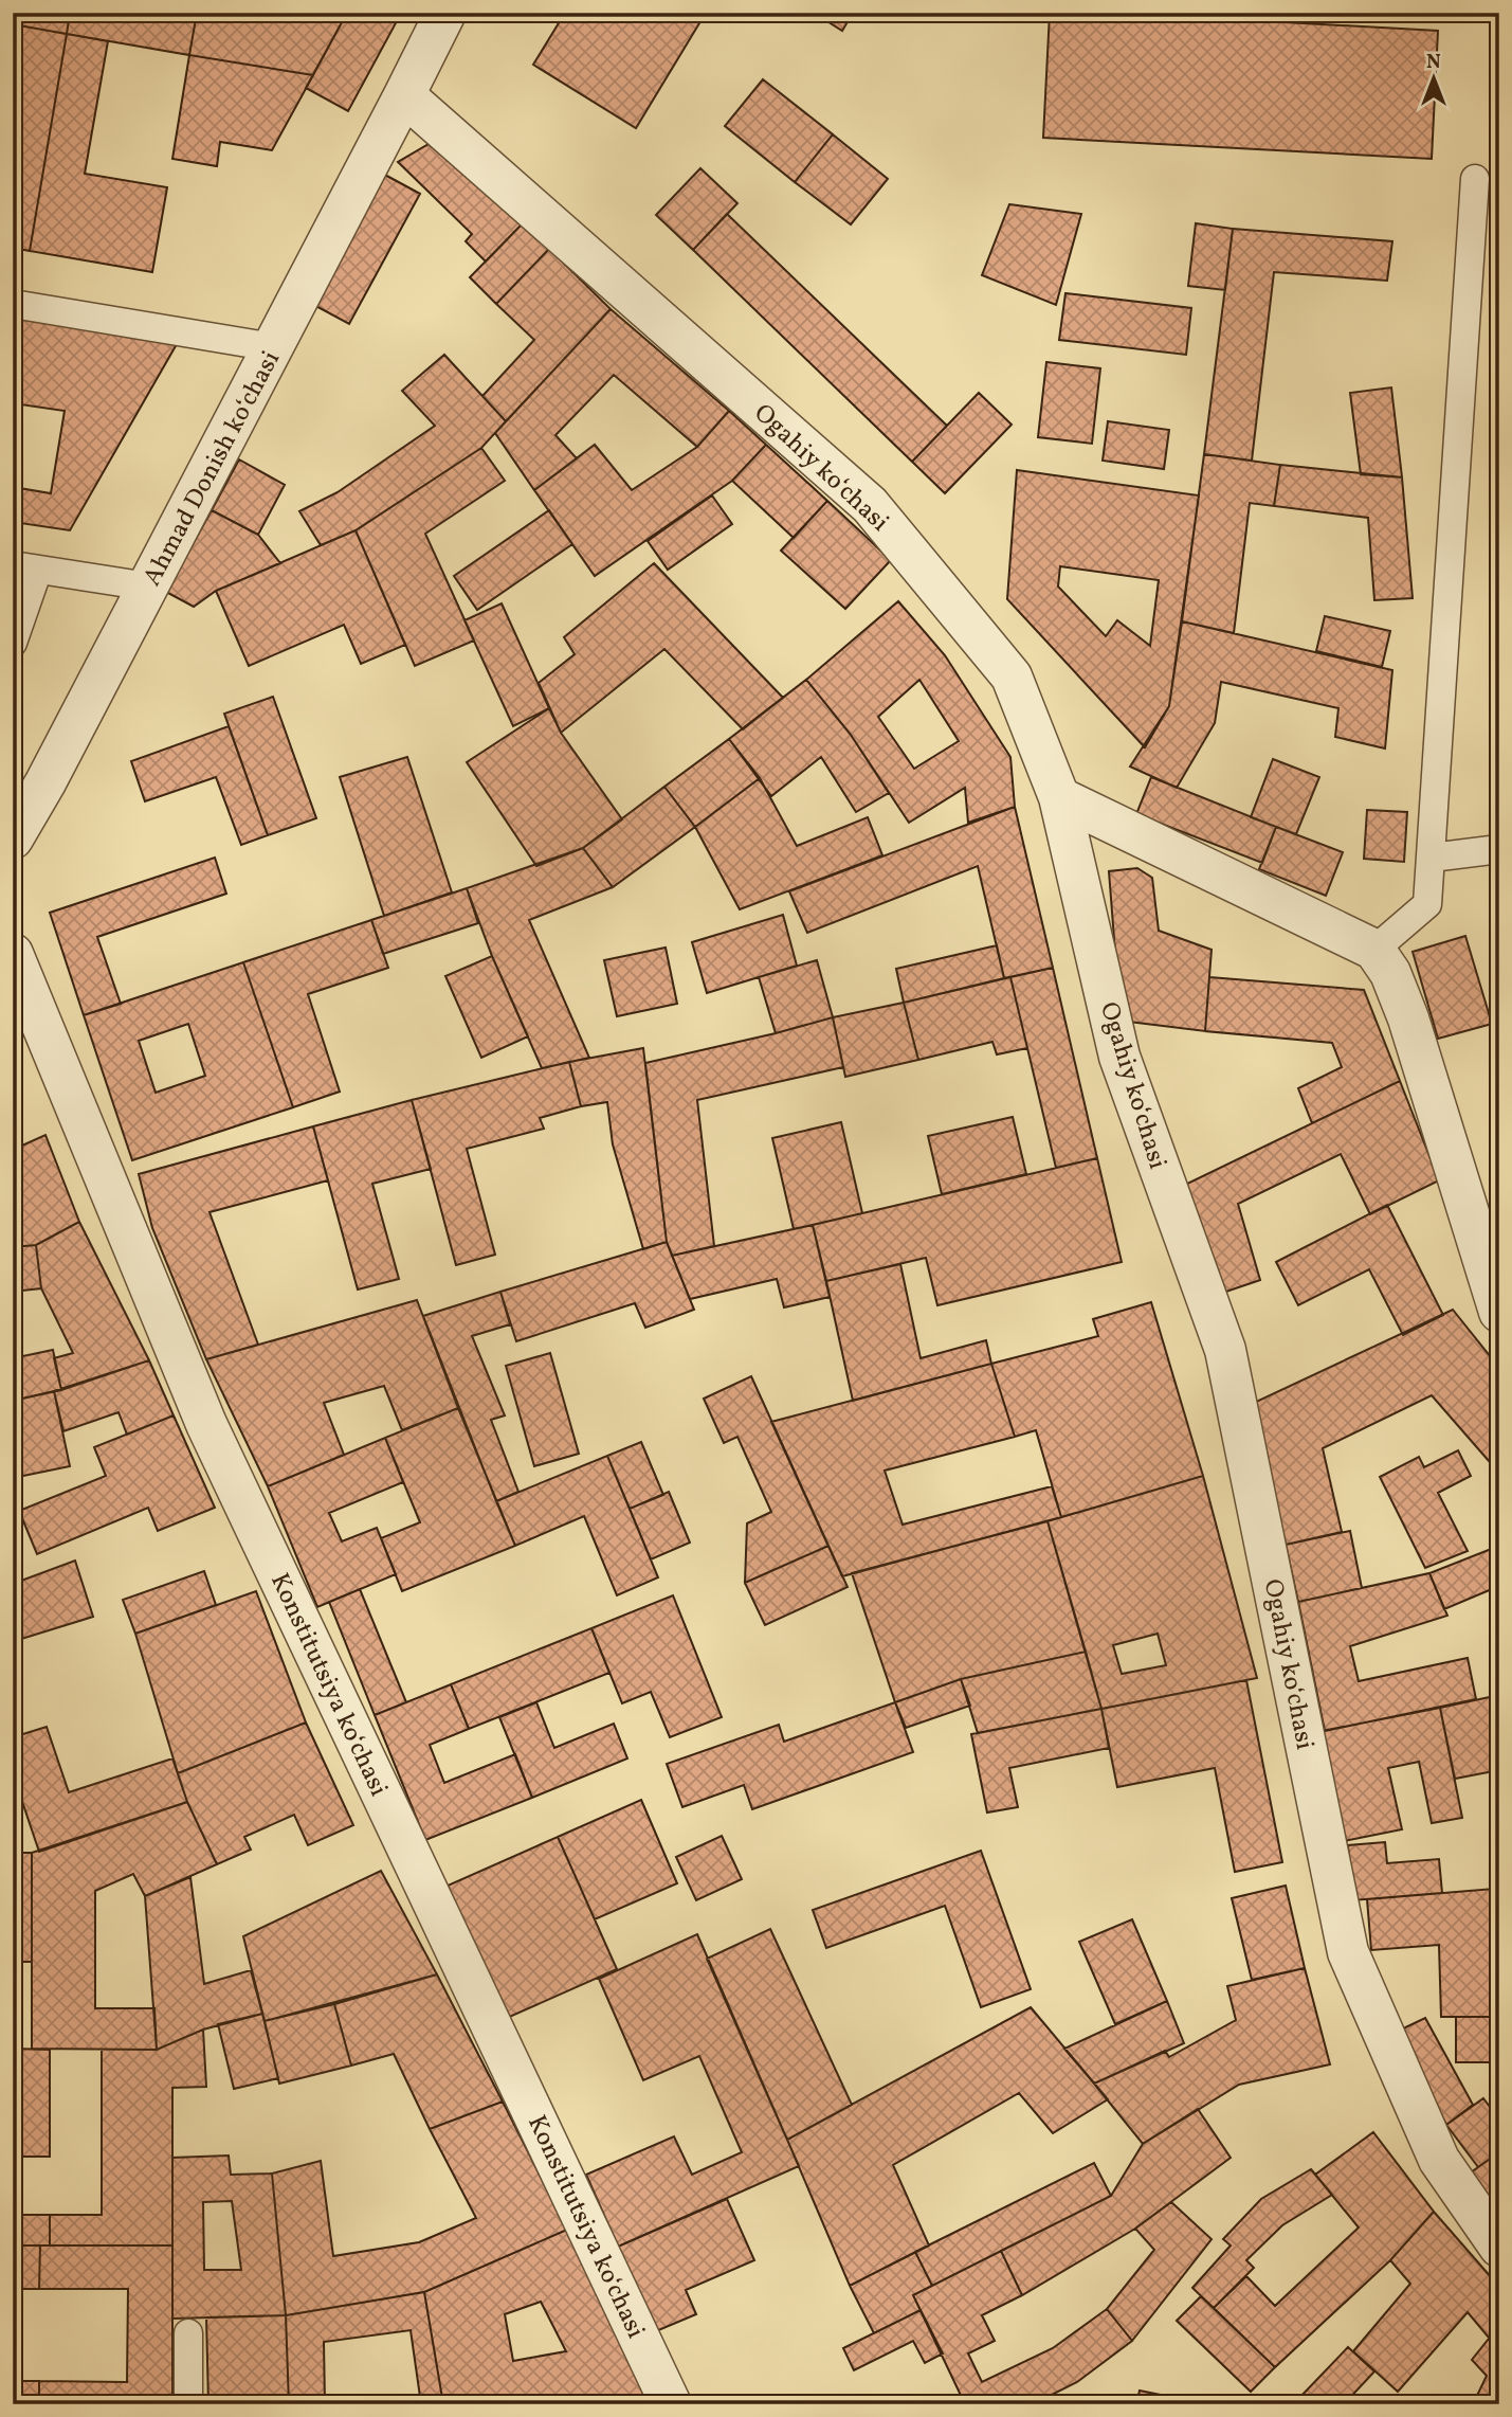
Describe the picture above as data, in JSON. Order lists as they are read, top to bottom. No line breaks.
{"streets":{"street":["Ogahiy koʻchasi","Ahmad Donish koʻchasi","Konstitutsiya koʻchasi"]},"crossings":[["Ogahiy koʻchasi","Ahmad Donish koʻchasi"]],"north":"top"}
